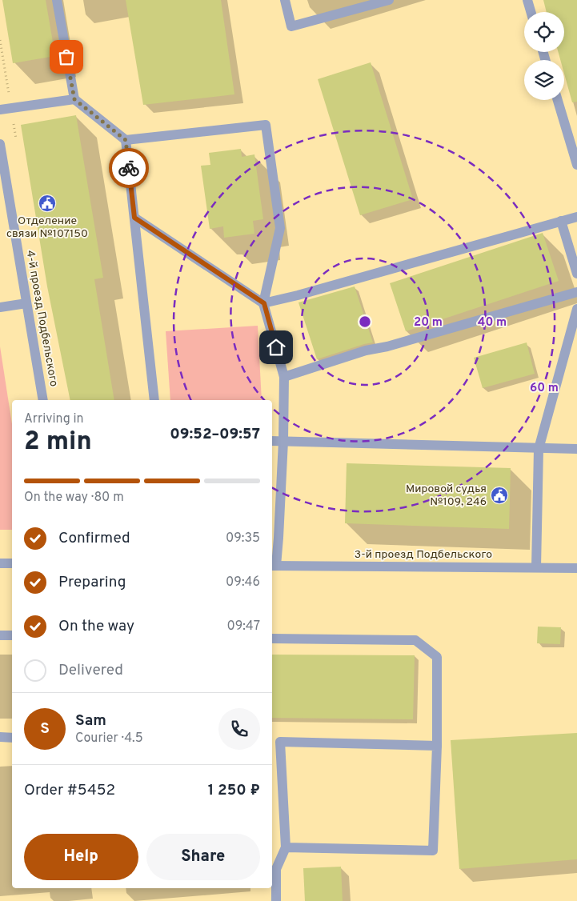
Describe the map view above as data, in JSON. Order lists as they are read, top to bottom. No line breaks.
{"streets":{"street":["4-й проезд Подбельского","3-й проезд Подбельского"]},"places":{"public building":["Отделение связи №107150","Мировой судья №109, 246"]},"page":{"heading":["2 min","Arriving in","09:52–09:57"],"panel":["Sam","Courier · 4.5","Order #5452","1 250 ₽"],"bar":"On the way · 80 m","list":[["Confirmed","09:35"],["Preparing","09:46"],["On the way","09:47"],"Delivered"],"round":"S","buttons":["Help","Share"]},"rings":["20 m","40 m","60 m"]}
